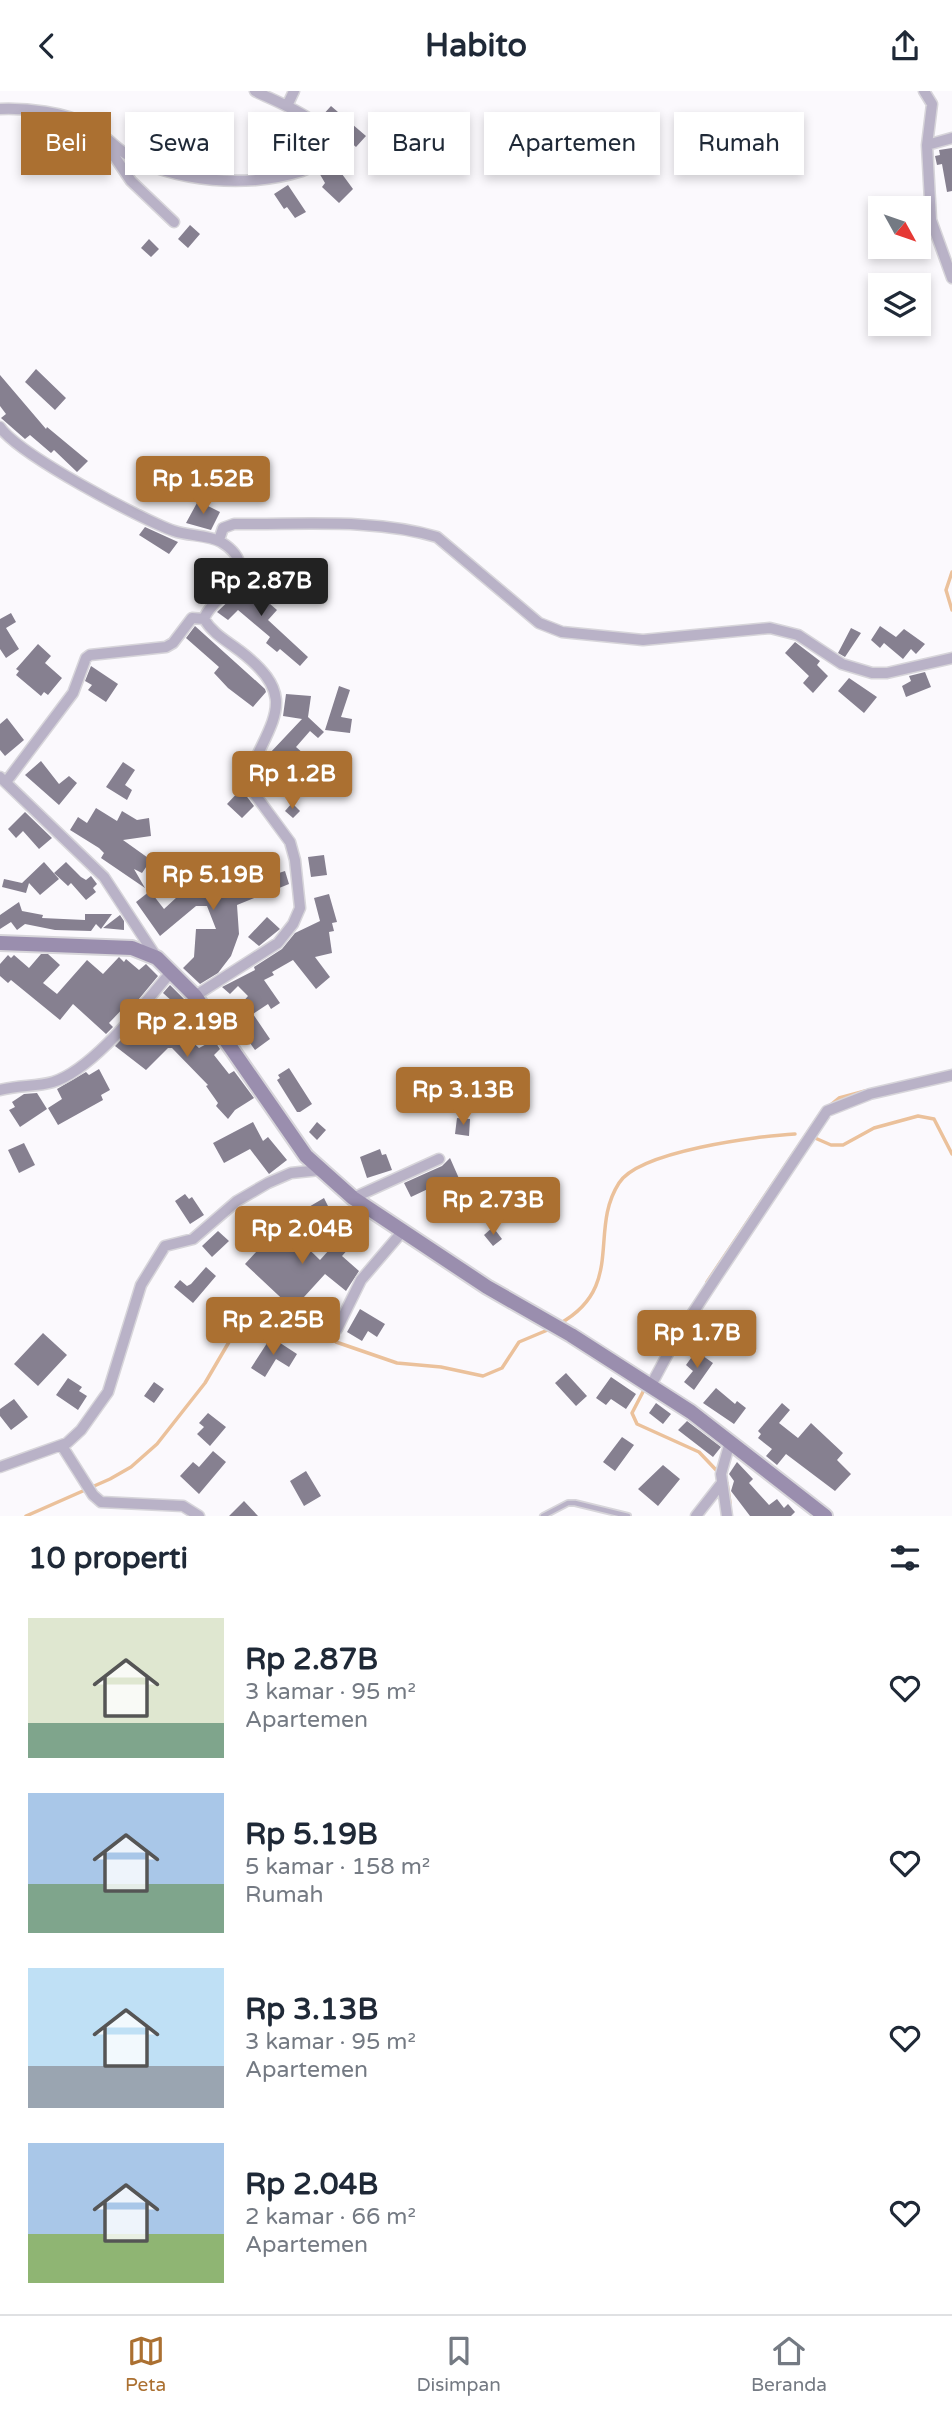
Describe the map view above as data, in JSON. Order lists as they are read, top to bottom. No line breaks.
{"north":"bottom right","page":{"header":"Habito","chip":["Beli","Sewa","Filter","Baru","Apartemen","Rumah"],"price":["Rp 1.52B","Rp 2.87B","Rp 1.2B","Rp 5.19B","Rp 2.19B","Rp 3.13B","Rp 2.73B","Rp 2.04B","Rp 2.25B","Rp 1.7B"],"heading":"10 properti","list":[{"name":"Rp 2.87B","note":"3 kamar · 95 m² · Apartemen"},{"name":"Rp 5.19B","note":"5 kamar · 158 m² · Rumah"},{"name":"Rp 3.13B","note":"3 kamar · 95 m² · Apartemen"},{"name":"Rp 2.04B","note":"2 kamar · 66 m² · Apartemen"}],"tabs":["Peta","Disimpan","Beranda"]}}
